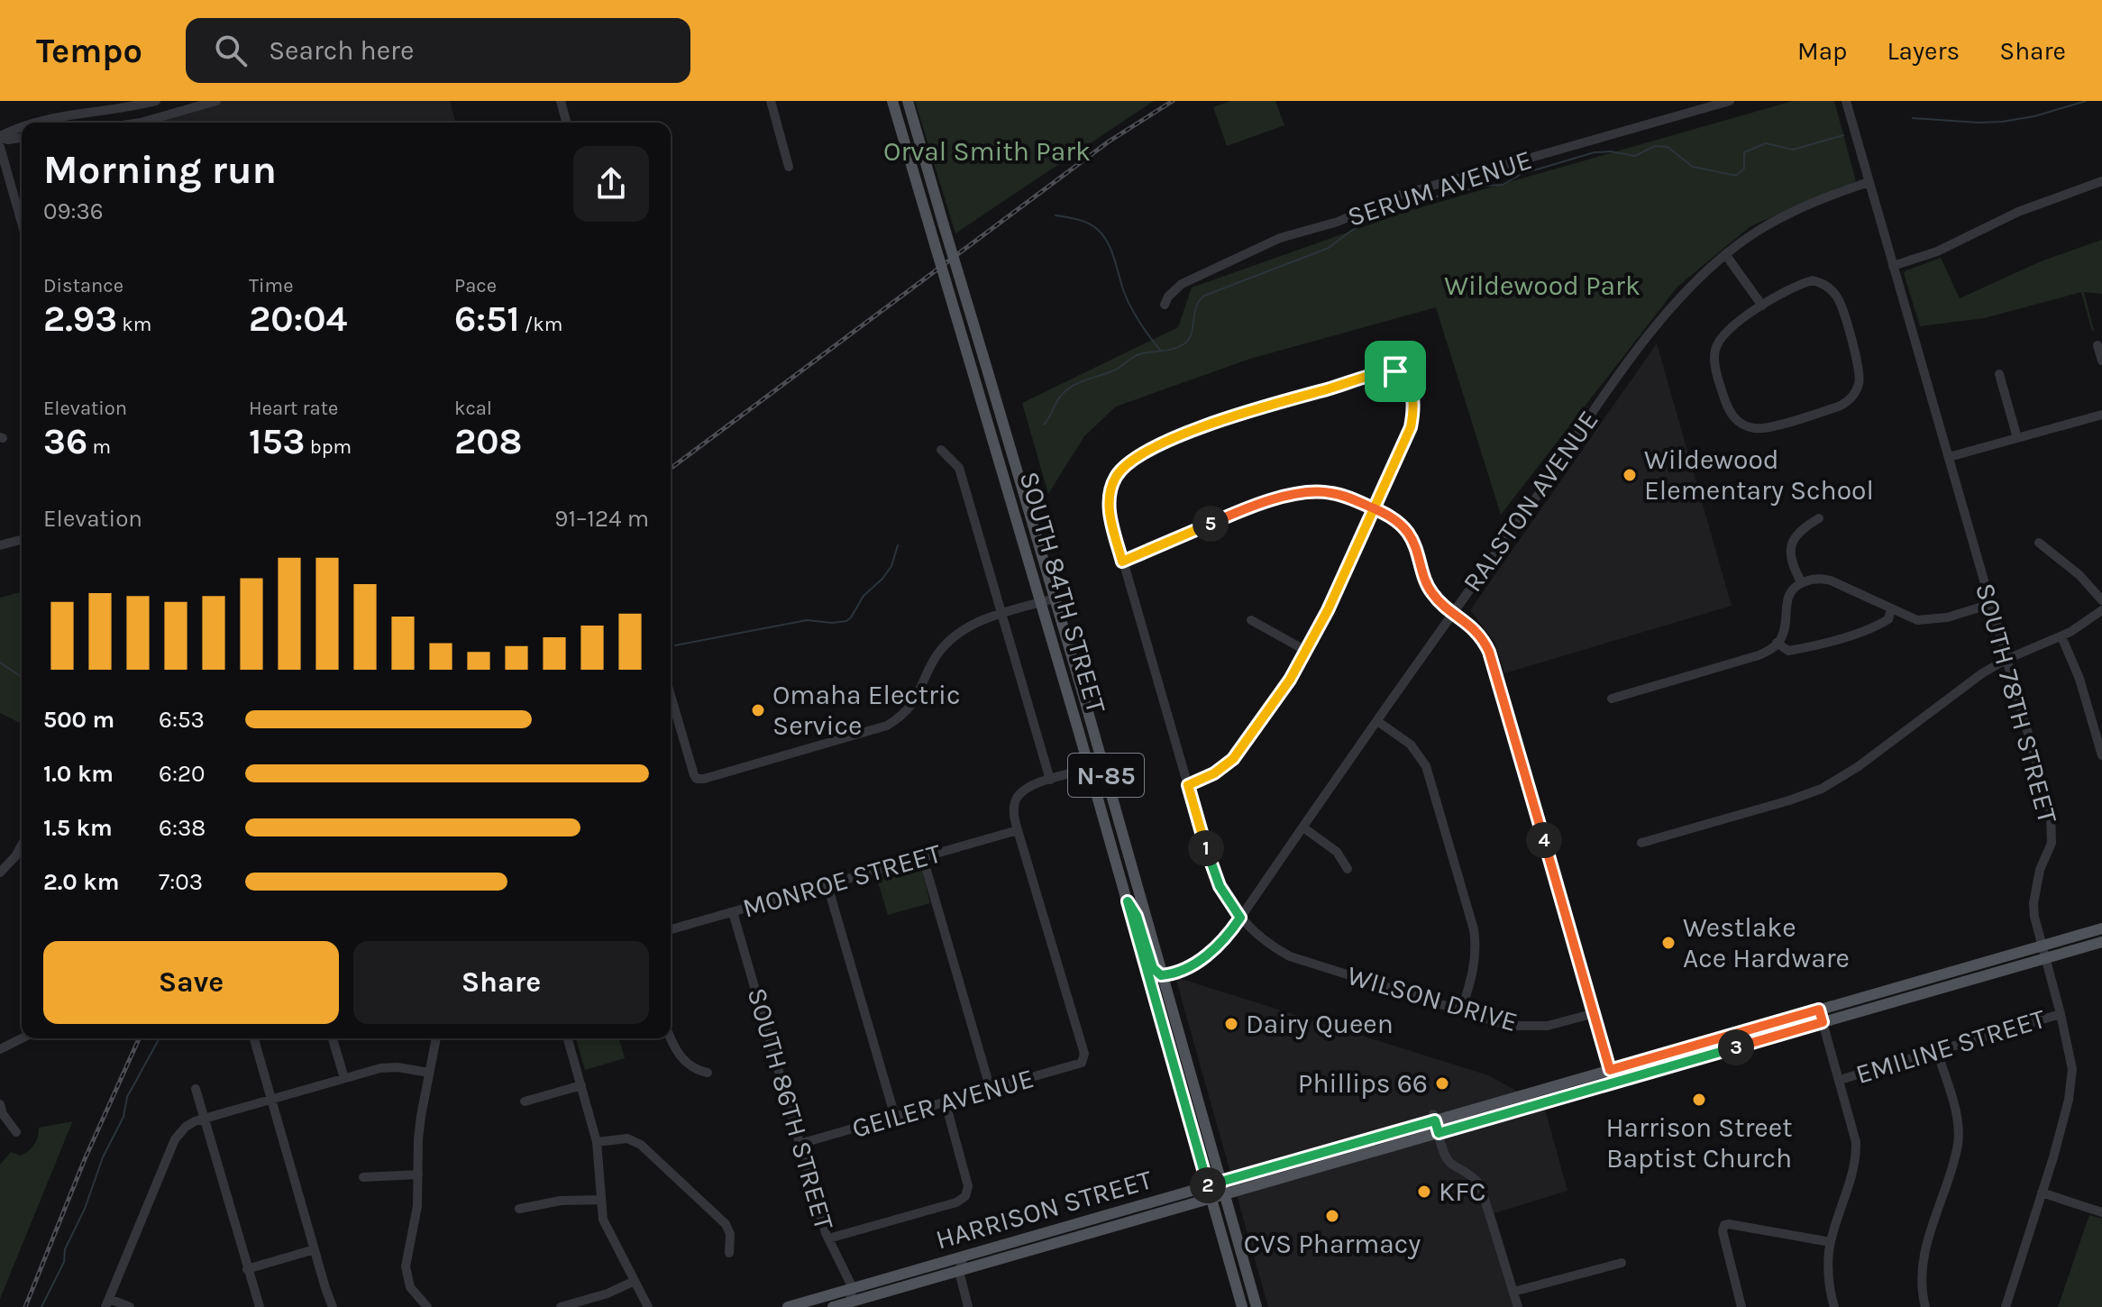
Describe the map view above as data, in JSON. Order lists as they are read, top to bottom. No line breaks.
{"streets":{"main road":["SOUTH 84TH STREET","N-85","HARRISON STREET"],"street":["SERUM AVENUE","RALSTON AVENUE","SOUTH 78TH STREET","MONROE STREET","WILSON DRIVE","EMILINE STREET","GEILER AVENUE","SOUTH 86TH STREET"]},"crossings":[["RALSTON AVENUE","SOUTH 84TH STREET"],["RALSTON AVENUE","SOUTH 78TH STREET"],["RALSTON AVENUE","WILSON DRIVE"],["SOUTH 84TH STREET","HARRISON STREET"],["SOUTH 78TH STREET","EMILINE STREET"],["SOUTH 78TH STREET","HARRISON STREET"],["MONROE STREET","GEILER AVENUE"],["MONROE STREET","SOUTH 86TH STREET"],["GEILER AVENUE","SOUTH 86TH STREET"],["SOUTH 86TH STREET","HARRISON STREET"]],"parks":["Orval Smith Park","Wildewood Park"],"places":["Wildewood Elementary School","Omaha Electric Service","Westlake Ace Hardware","Dairy Queen","Phillips 66","Harrison Street Baptist Church","KFC","CVS Pharmacy"],"page":{"header":"Tempo","search":"Search here","nav":["Map","Layers","Share"],"heading":["Morning run","09:36"],"stats":[["Distance","2.93 km"],["Time","20:04"],["Pace","6:51 /km"],["Elevation","36 m"],["Heart rate","153 bpm"],["kcal","208"]],"chart":["Elevation","91–124 m"],"pins":["5","4","1","3","2"],"list":[{"name":"500 m","note":"6:53"},{"name":"1.0 km","note":"6:20"},{"name":"1.5 km","note":"6:38"},{"name":"2.0 km","note":"7:03"}],"buttons":["Save","Share"]}}
